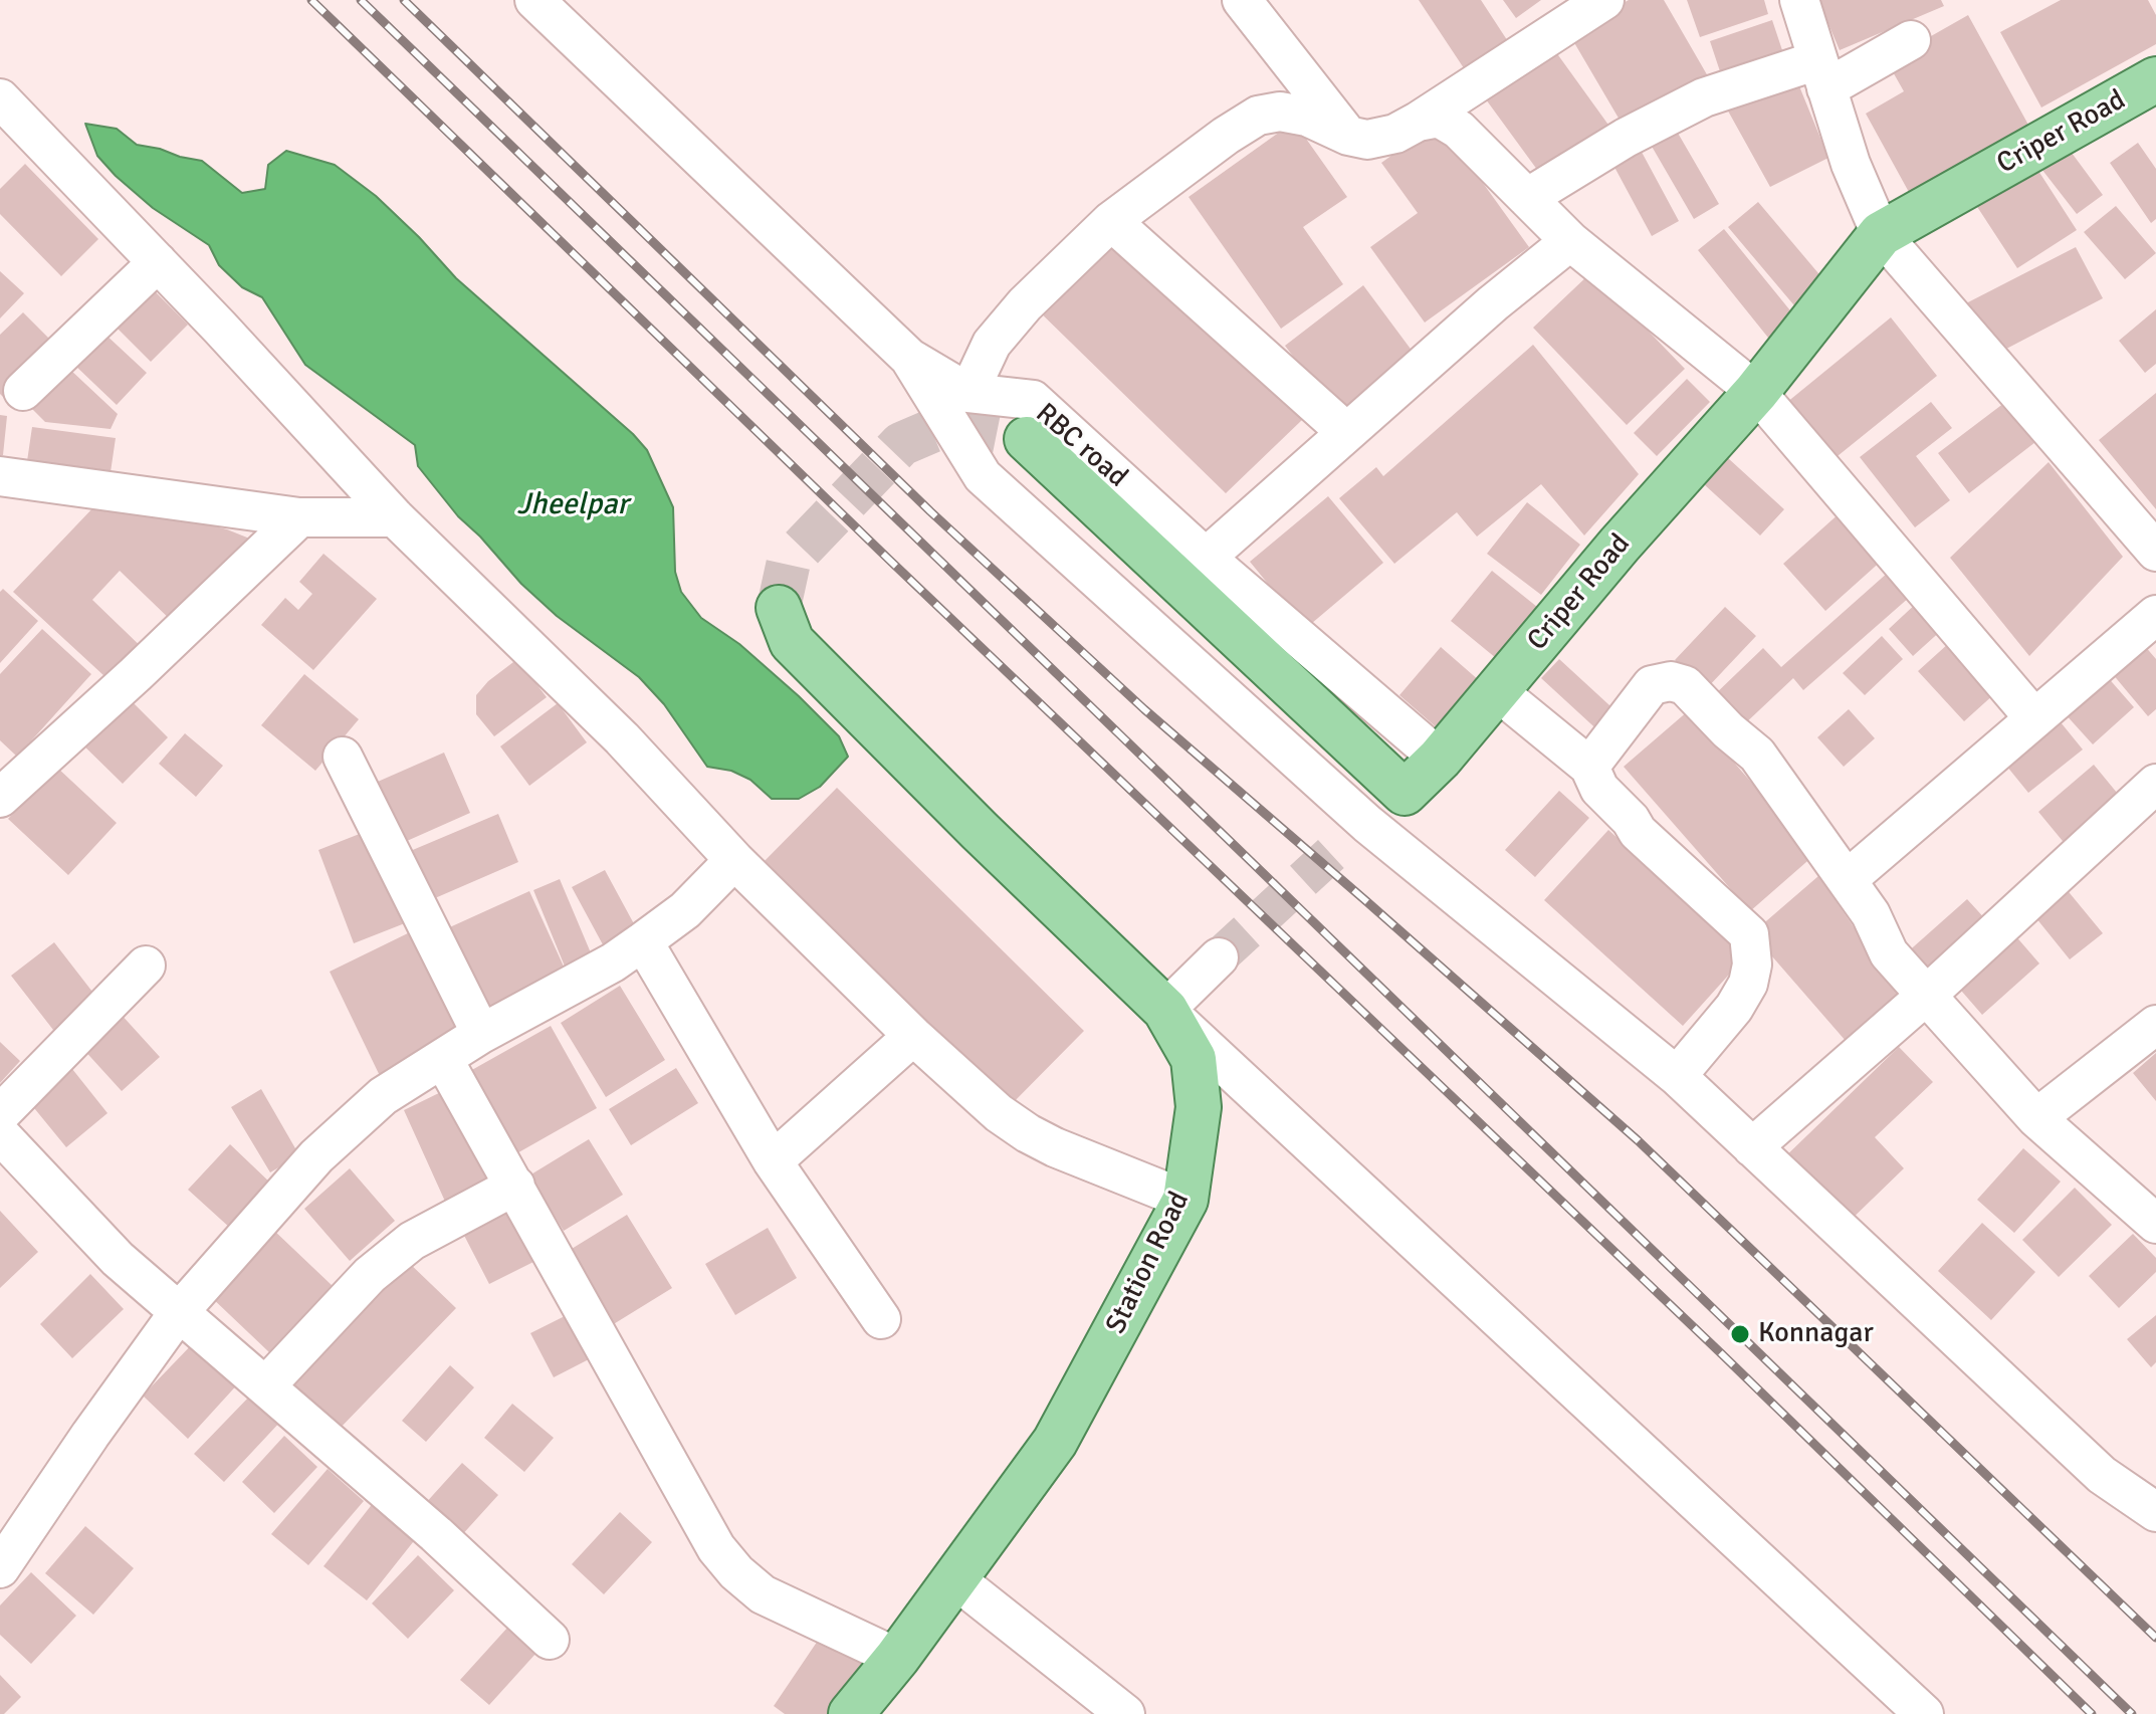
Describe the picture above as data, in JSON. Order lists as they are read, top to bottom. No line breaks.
{"streets":{"main road":["Criper Road","Station Road"],"street":["RBC road"]},"crossings":[["Criper Road","RBC road"]],"water":["Jheelpar"],"places":["Konnagar"]}
